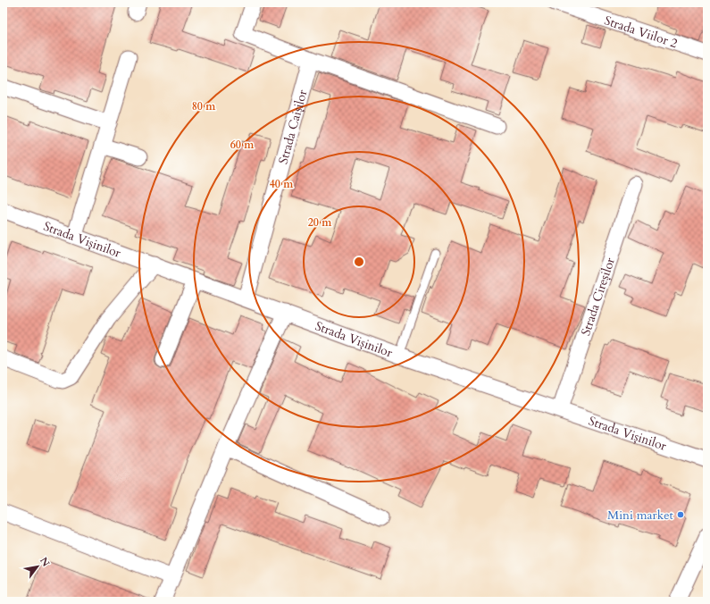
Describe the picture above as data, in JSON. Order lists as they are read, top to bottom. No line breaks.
{"streets":{"street":["Strada Viilor 2","Strada Caișilor","Strada Vișinilor","Strada Cireșilor"]},"crossings":[["Strada Caișilor","Strada Vișinilor"],["Strada Vișinilor","Strada Cireșilor"]],"places":["Mini market"],"north":"top right","rings":["80 m","60 m","40 m","20 m"]}
